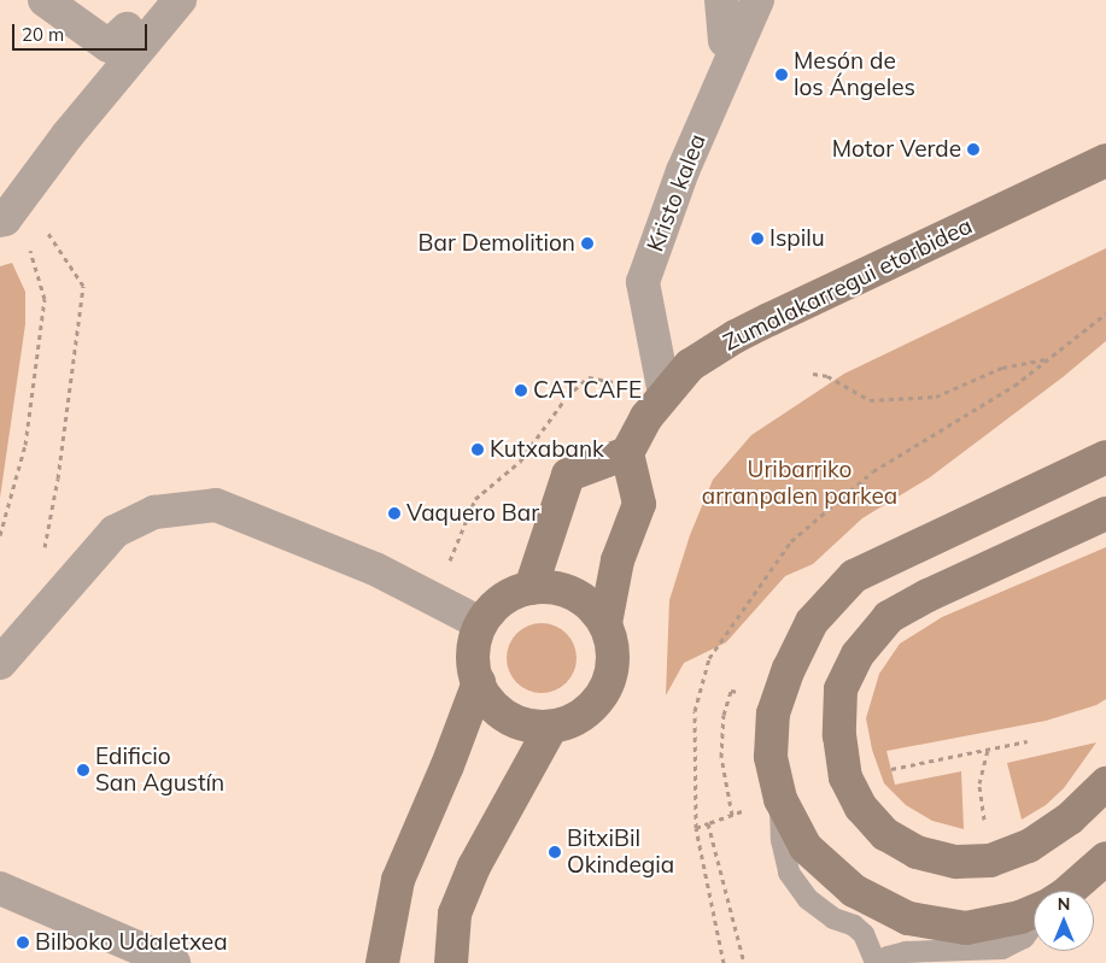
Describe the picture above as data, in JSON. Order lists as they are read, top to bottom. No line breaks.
{"streets":{"street":["Kristo kalea","Zumalakarregui etorbidea"]},"crossings":[["Kristo kalea","Zumalakarregui etorbidea"]],"parks":["Uribarriko arranpalen parkea"],"places":["Mesón de los Ángeles","Motor Verde","Ispilu","Bar Demolition","CAT CAFE","Kutxabank","Vaquero Bar","Edificio San Agustín","BitxiBil Okindegia","Bilboko Udaletxea"],"scale_bar":"20 m","north":"top"}
